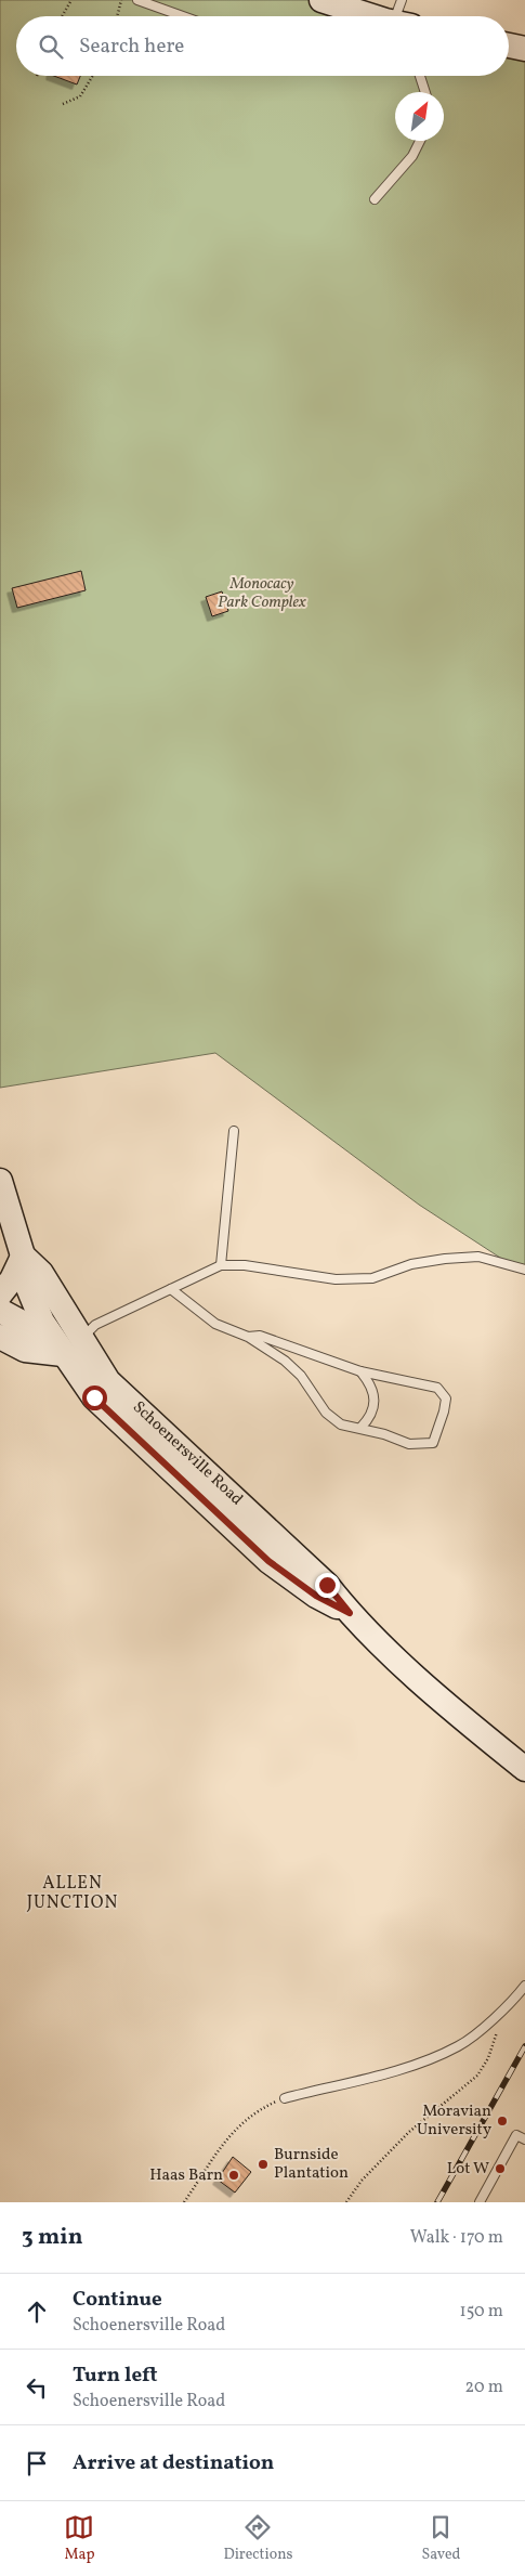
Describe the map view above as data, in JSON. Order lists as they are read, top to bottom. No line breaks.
{"streets":{"main road":["Schoenersville Road"]},"districts":["ALLEN JUNCTION"],"parks":["Monocacy Park Complex"],"places":["Moravian University","Burnside Plantation","Lot W","Haas Barn"],"north":"top right","page":{"search":"Search here","heading":["3 min","Walk · 170 m"],"list":[["Continue","Schoenersville Road","150 m"],["Turn left","Schoenersville Road","20 m"],"Arrive at destination"],"nav":["Map","Directions","Saved"]}}
